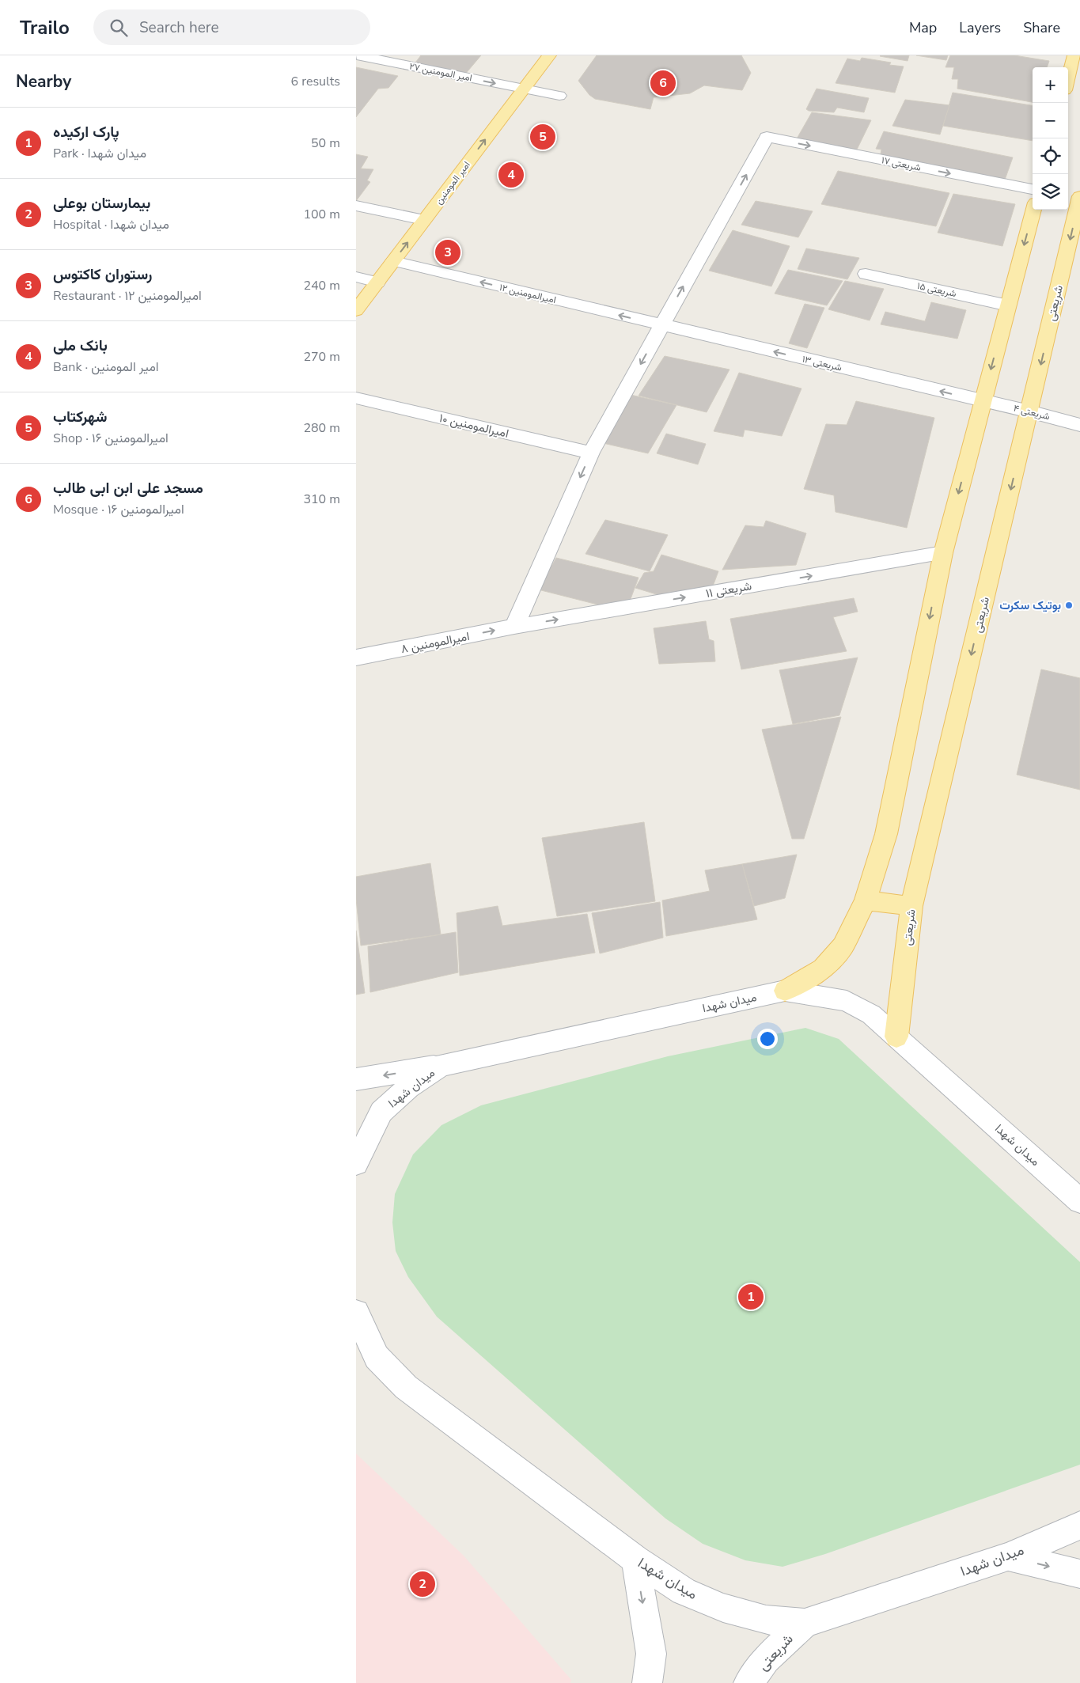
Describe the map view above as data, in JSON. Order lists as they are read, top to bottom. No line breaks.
{"streets":{"main road":["امیر المومنین","شریعتی"],"street":["امیر المومنین ۲۷","شریعتی ۱۷","شریعتی ۱۵","امیرالمومنین ۱۲","شریعتی ۱۳","شریعتی ۴","امیرالمومنین ۱۰","شریعتی ۱۱","امیرالمومنین ۸","میدان شهدا"]},"crossings":[["امیر المومنین ۲۷","امیر المومنین"],["شریعتی ۱۷","امیرالمومنین ۱۲"],["شریعتی ۱۷","شریعتی ۱۳"],["امیر المومنین","امیرالمومنین ۱۲"],["امیرالمومنین ۱۲","شریعتی ۱۳"],["شریعتی","شریعتی ۴"],["شریعتی","میدان شهدا"],["شریعتی ۱۳","شریعتی ۴"],["شریعتی ۱۱","امیرالمومنین ۸"]],"one_way":["شریعتی ۱۷","امیر المومنین","امیرالمومنین ۱۲","شریعتی ۱۳","شریعتی ۱۱","امیرالمومنین ۸"],"places":["بوتیک سکرت"],"page":{"header":"Trailo","search":"Search here","nav":["Map","Layers","Share"],"heading":["Nearby","6 results"],"map_buttons":["+","−"],"pins":["6","5","4","3","1","2"],"list":[{"mark":"1","name":"پارک ارکیده","note":"Park · میدان شهدا","value":"50 m"},{"mark":"2","name":"بیمارستان بوعلی","note":"Hospital · میدان شهدا","value":"100 m"},{"mark":"3","name":"رستوران کاکتوس","note":"Restaurant · امیرالمومنین ۱۲","value":"240 m"},{"mark":"4","name":"بانک ملی","note":"Bank · امیر المومنین","value":"270 m"},{"mark":"5","name":"شهرکتاب","note":"Shop · امیرالمومنین ۱۶","value":"280 m"},{"mark":"6","name":"مسجد علی ابن ابی طالب","note":"Mosque · امیرالمومنین ۱۶","value":"310 m"}]}}
